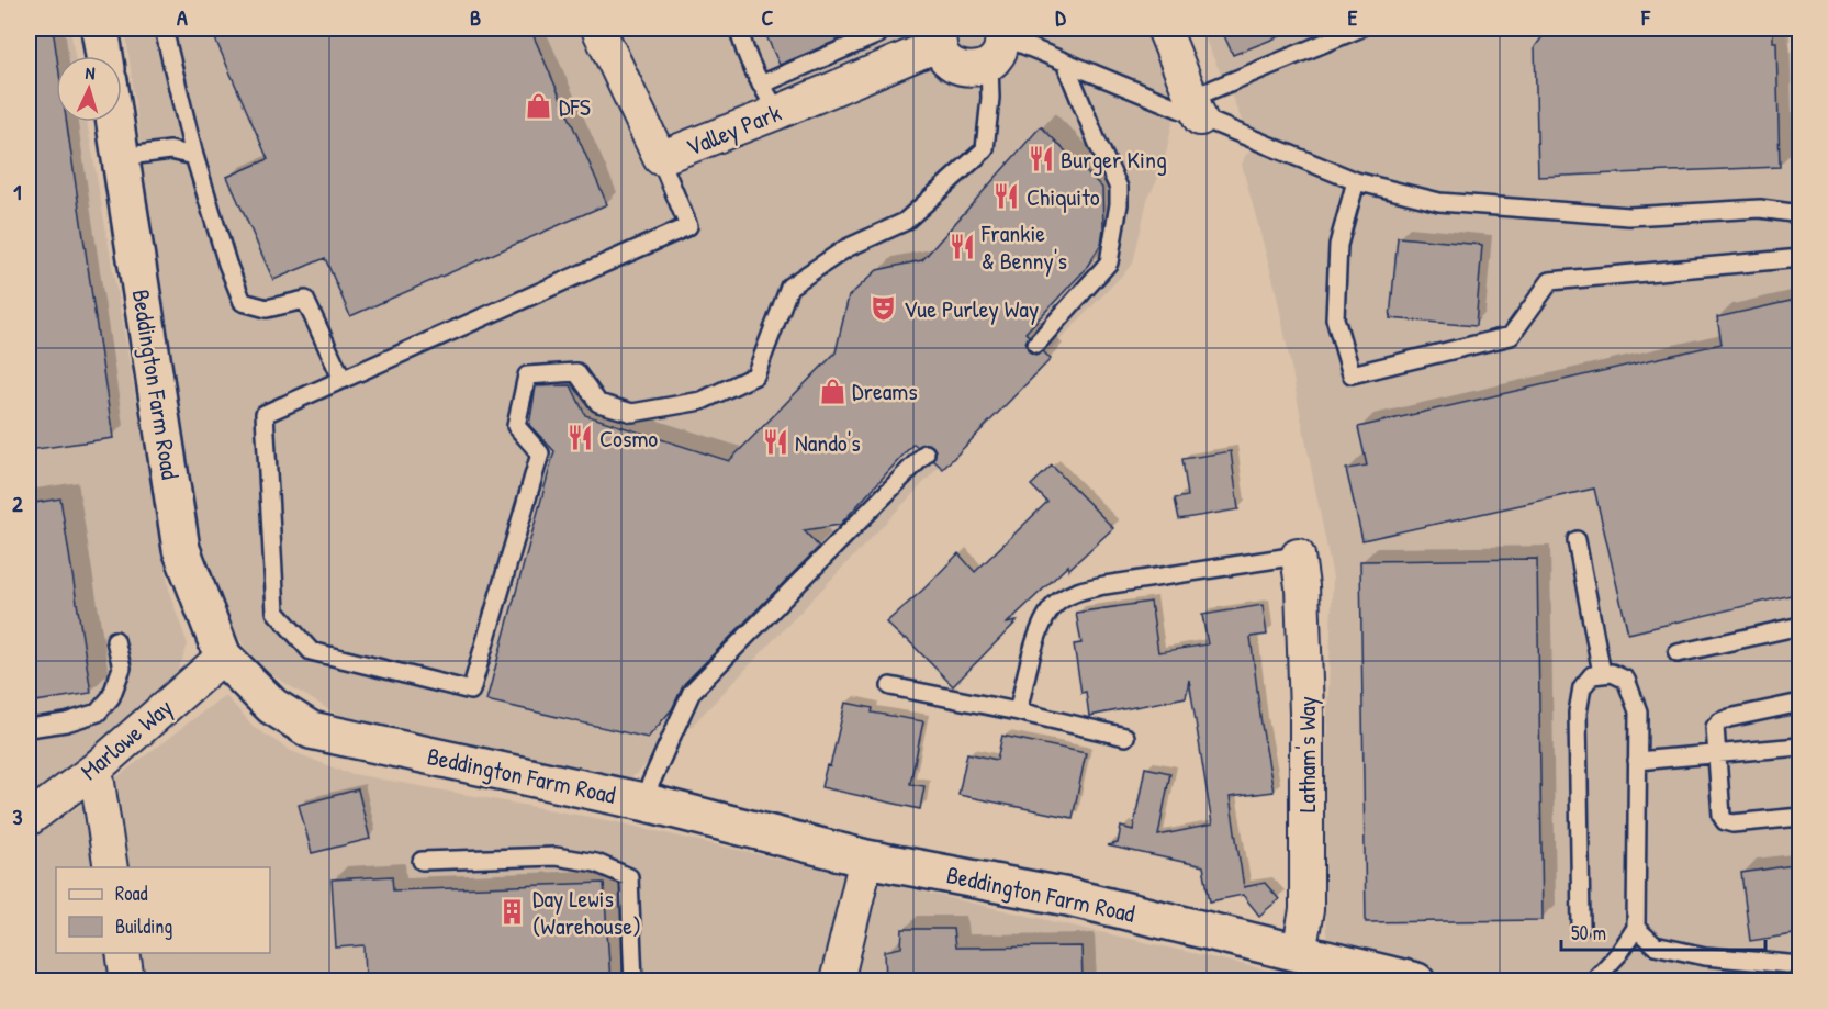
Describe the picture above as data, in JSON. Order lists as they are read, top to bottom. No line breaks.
{"streets":{"street":["Valley Park","Beddington Farm Road","Marlowe Way","Latham's Way"]},"crossings":[["Beddington Farm Road","Marlowe Way"],["Beddington Farm Road","Latham's Way"]],"places":{"shop":["DFS","Dreams"],"restaurant":["Burger King","Chiquito","Frankie & Benny's","Cosmo","Nando's"],"theatre":["Vue Purley Way"],"building":["Day Lewis (Warehouse)"]},"legend":["Road","Building"],"scale_bar":"50 m","north":"top","grid":{"columns":["A","B","C","D","E","F"],"rows":["1","2","3"]}}
